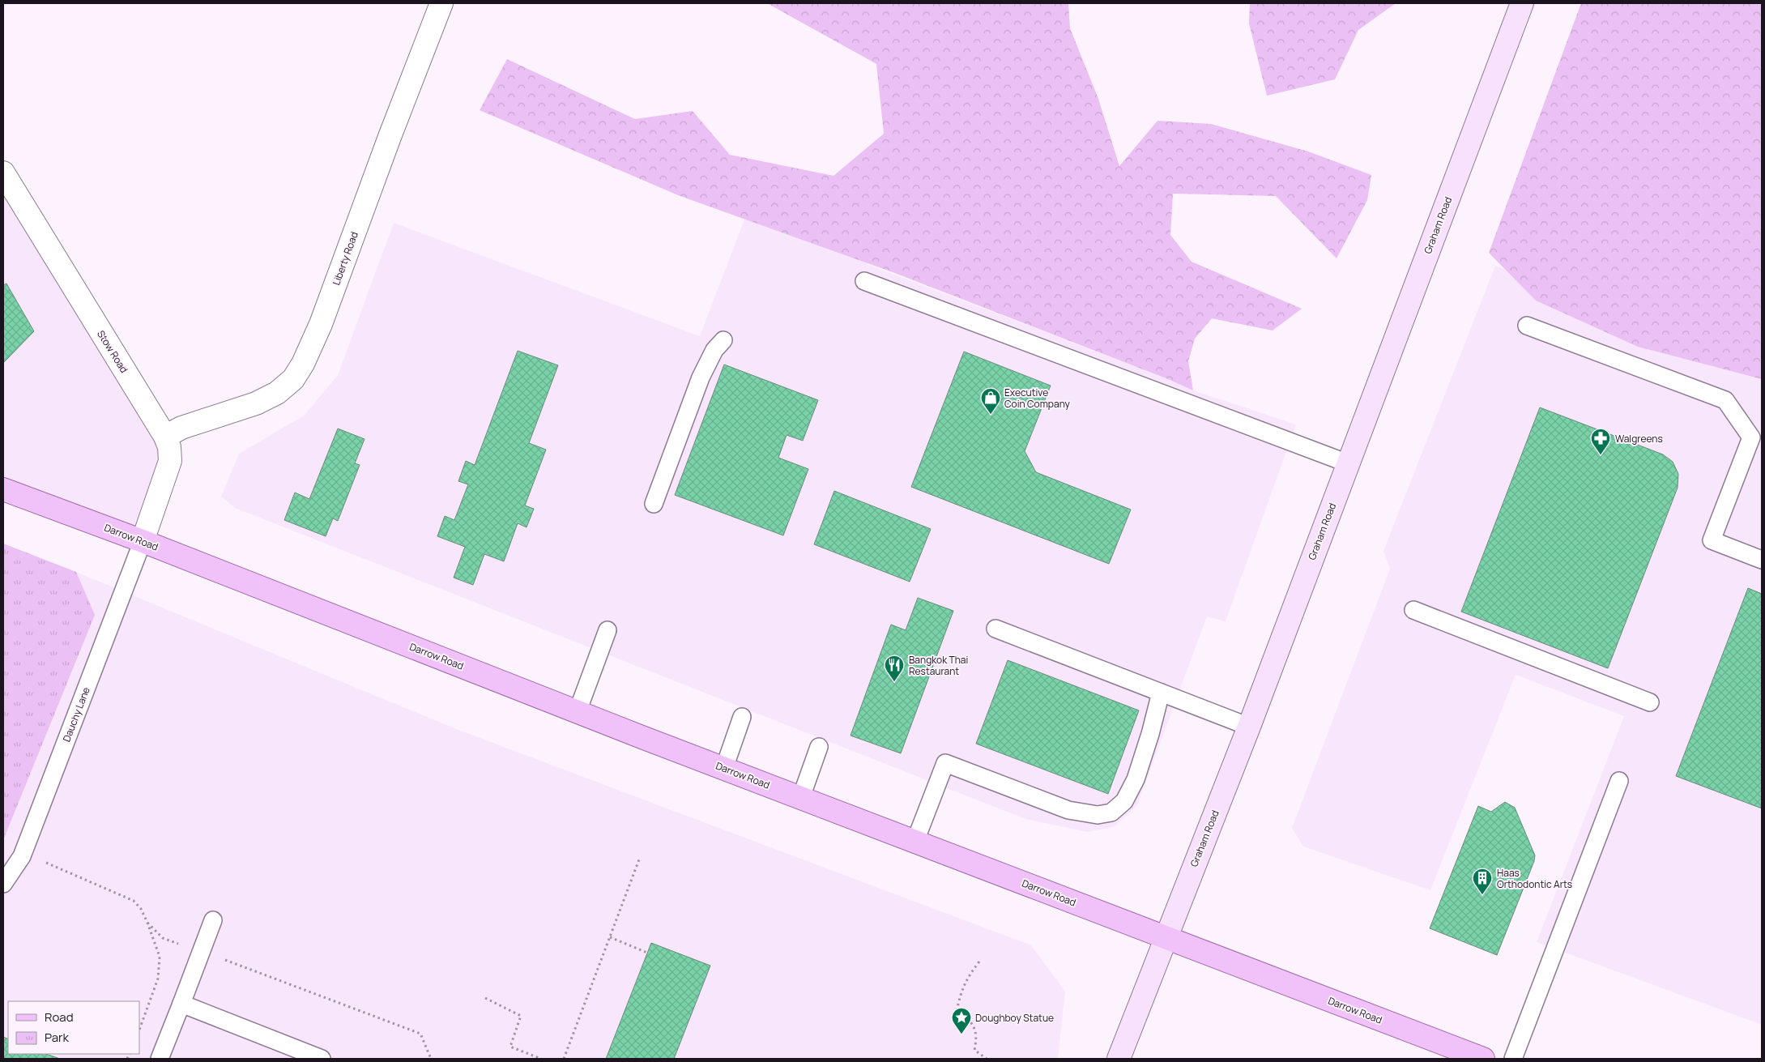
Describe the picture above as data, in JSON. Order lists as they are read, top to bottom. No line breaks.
{"streets":{"main road":["Graham Road","Darrow Road"],"street":["Liberty Road","Stow Road"],"lane":["Dauchy Lane"]},"crossings":[["Graham Road","Darrow Road"],["Liberty Road","Stow Road"],["Stow Road","Darrow Road"],["Stow Road","Dauchy Lane"],["Darrow Road","Dauchy Lane"]],"places":{"shop":["Executive Coin Company"],"pharmacy":["Walgreens"],"restaurant":["Bangkok Thai Restaurant"],"building":["Haas Orthodontic Arts"],"place":["Doughboy Statue"]},"legend":["Road","Park"]}
